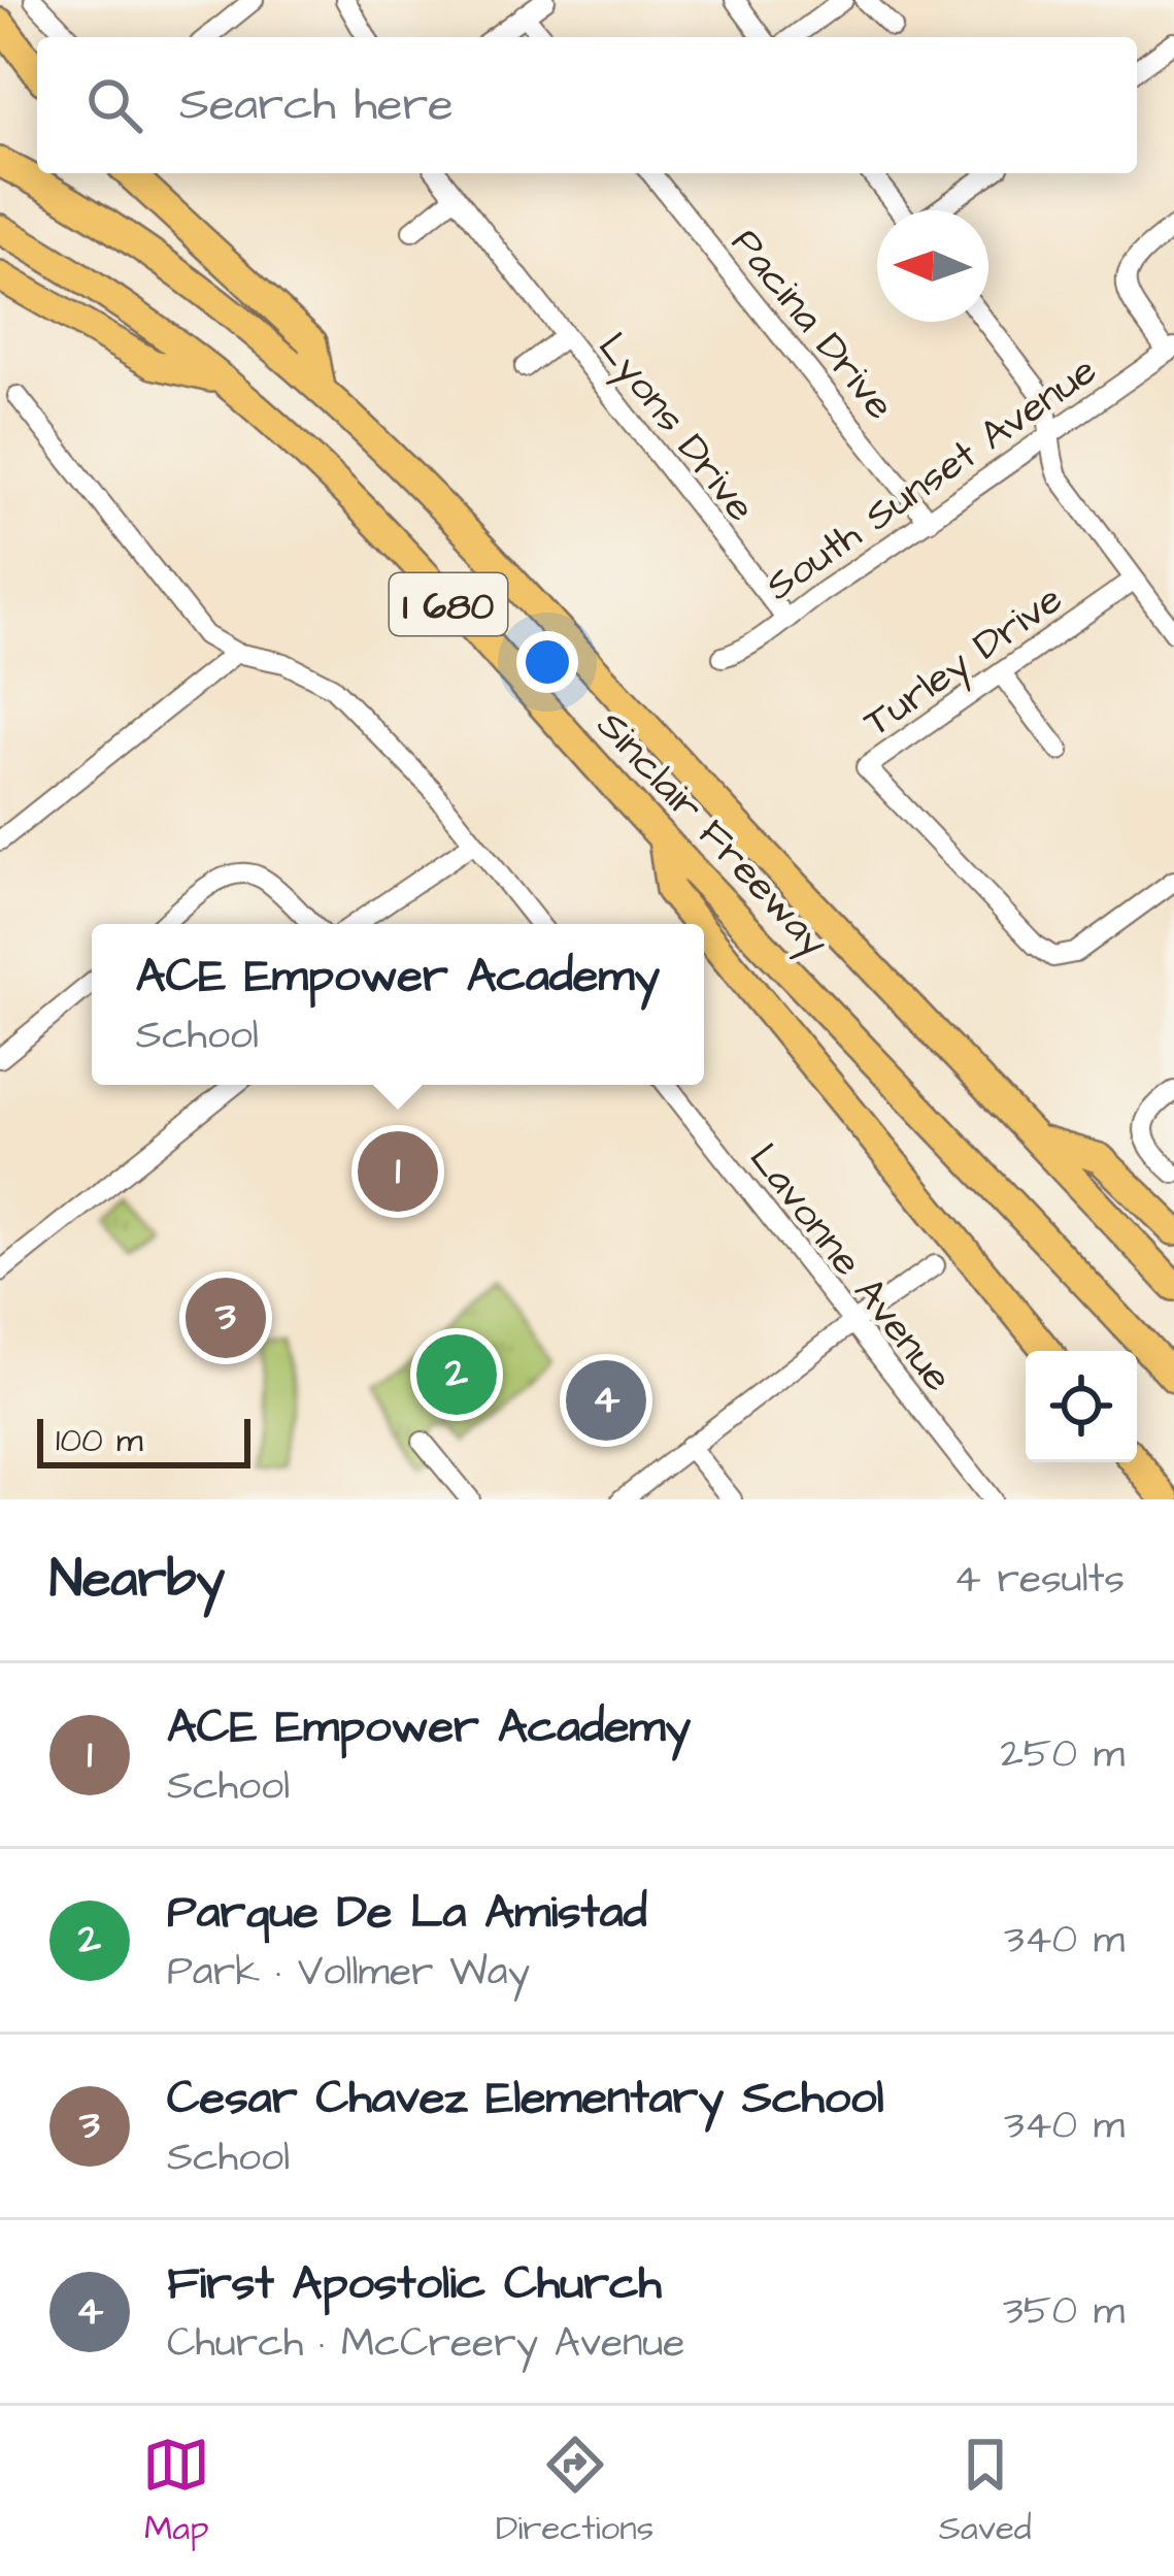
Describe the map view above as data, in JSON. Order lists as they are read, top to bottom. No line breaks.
{"streets":{"highway":["I 680","Sinclair Freeway"],"street":["Pacina Drive","Lyons Drive","South Sunset Avenue","Turley Drive","Lavonne Avenue"]},"crossings":[["Pacina Drive","South Sunset Avenue"],["Lyons Drive","South Sunset Avenue"]],"scale_bar":"100 m","north":"left","page":{"search":"Search here","popup":["ACE Empower Academy","School"],"pins":["1","3","2","4"],"scale":"100 m","heading":["Nearby","4 results"],"list":[{"mark":"1","name":"ACE Empower Academy","note":"School","value":"250 m"},{"mark":"2","name":"Parque De La Amistad","note":"Park · Vollmer Way","value":"340 m"},{"mark":"3","name":"Cesar Chavez Elementary School","note":"School","value":"340 m"},{"mark":"4","name":"First Apostolic Church","note":"Church · McCreery Avenue","value":"350 m"}],"nav":["Map","Directions","Saved"]}}
